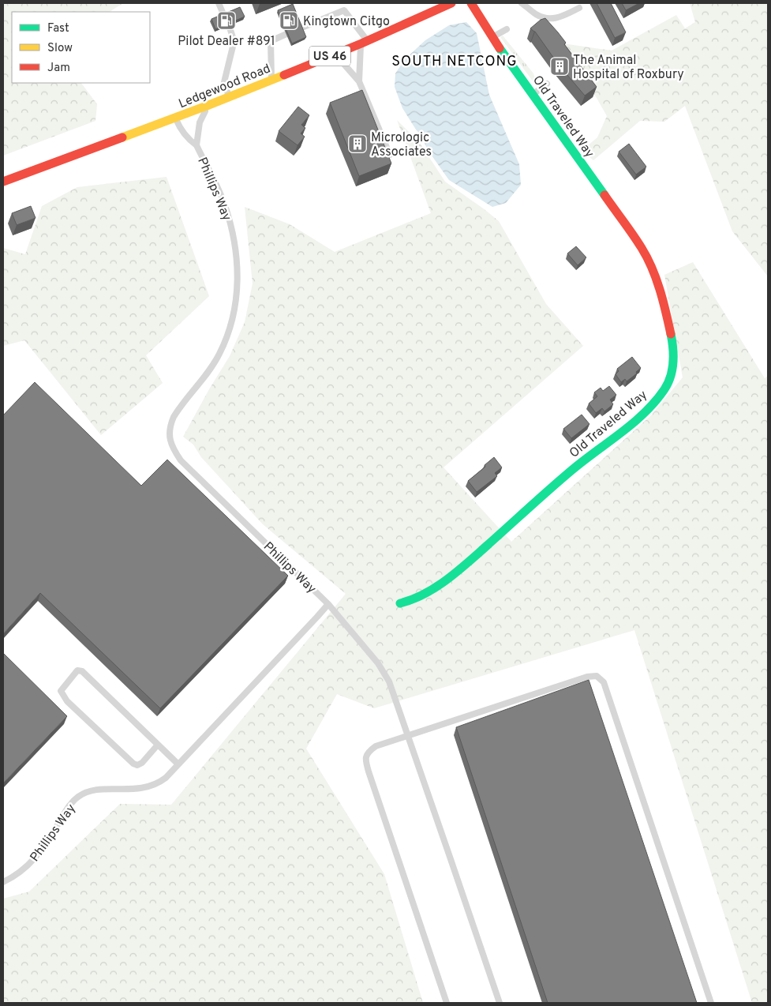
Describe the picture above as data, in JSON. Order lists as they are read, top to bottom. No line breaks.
{"streets":{"street":["US 46","Ledgewood Road","Old Traveled Way"],"lane":["Phillips Way"]},"crossings":[["Ledgewood Road","Phillips Way"]],"districts":["SOUTH NETCONG"],"places":{"fuel station":["Pilot Dealer #891","Kingtown Citgo"],"building":["The Animal Hospital of Roxbury","Micrologic Associates"]},"legend":["Fast","Slow","Jam"]}
